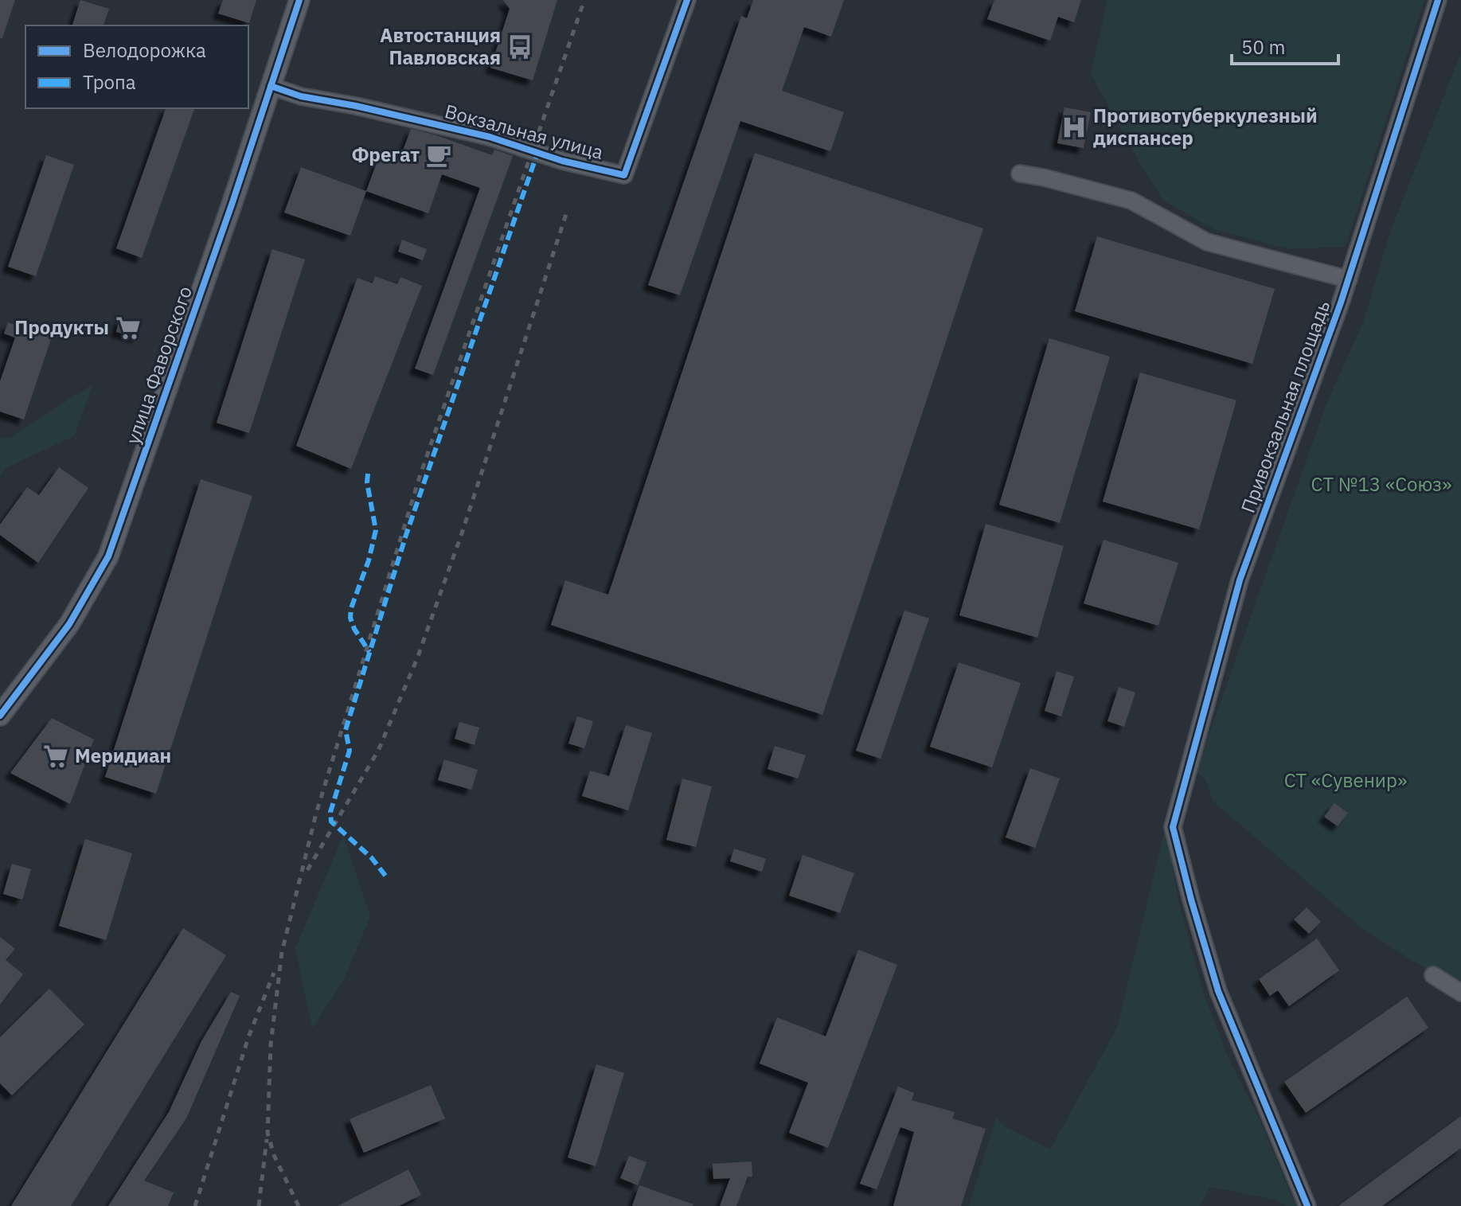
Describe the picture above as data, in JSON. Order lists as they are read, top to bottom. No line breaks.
{"streets":{"street":["Вокзальная улица","улица Фаворского","Привокзальная площадь"]},"crossings":[["Вокзальная улица","улица Фаворского"]],"parks":["СТ №13 «Союз»","СТ «Сувенир»"],"places":{"bus stop":["Автостанция Павловская"],"hospital":["Противотуберкулезный диспансер"],"cafe":["Фрегат"],"supermarket":["Продукты","Меридиан"]},"legend":["Велодорожка","Тропа"],"scale_bar":"50 m"}
